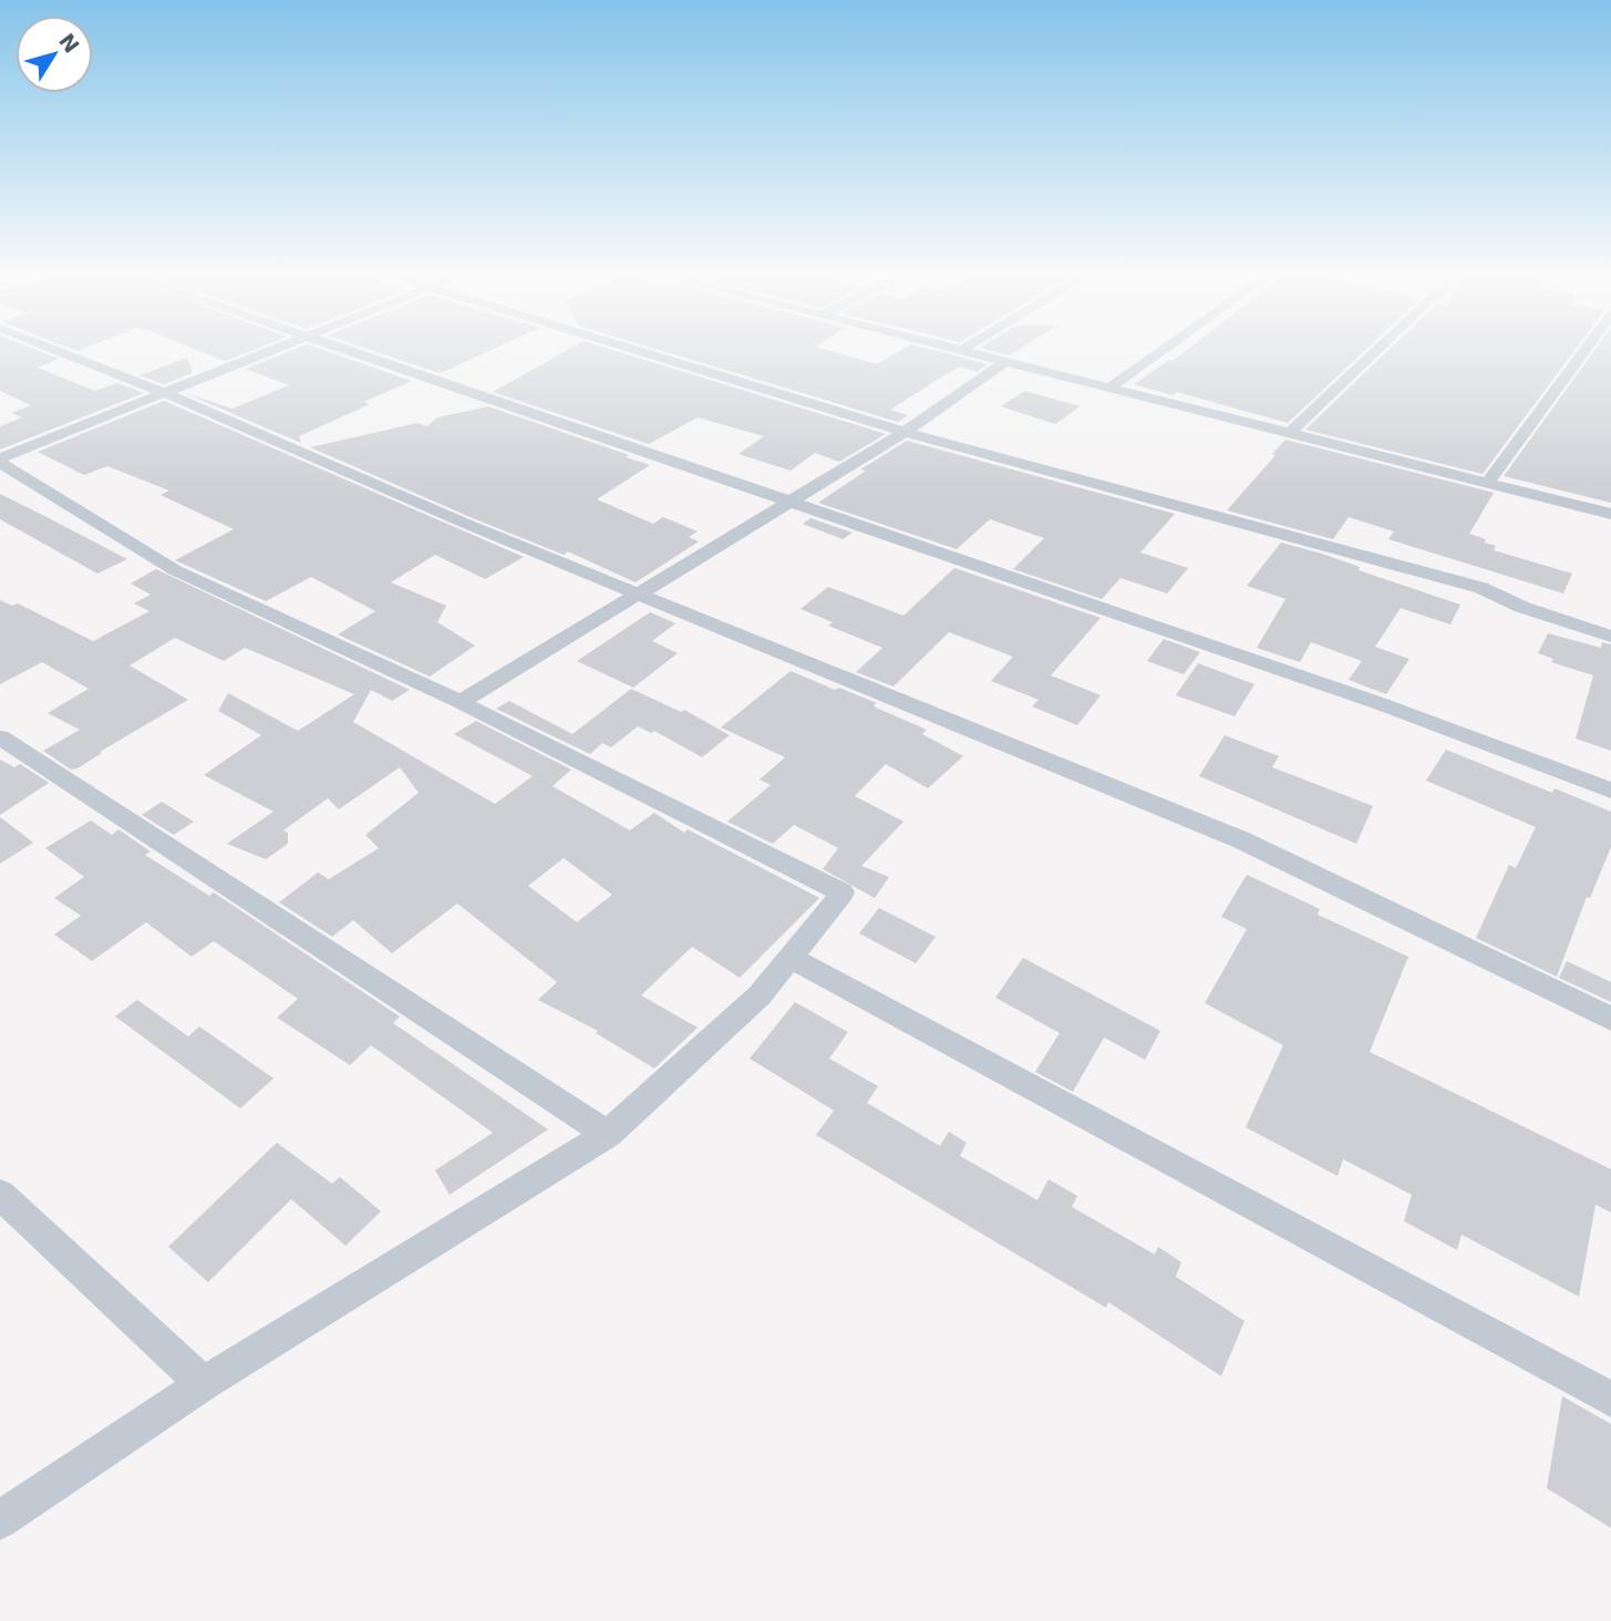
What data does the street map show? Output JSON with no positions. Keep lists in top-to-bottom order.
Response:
{
  "north": "top right"
}
